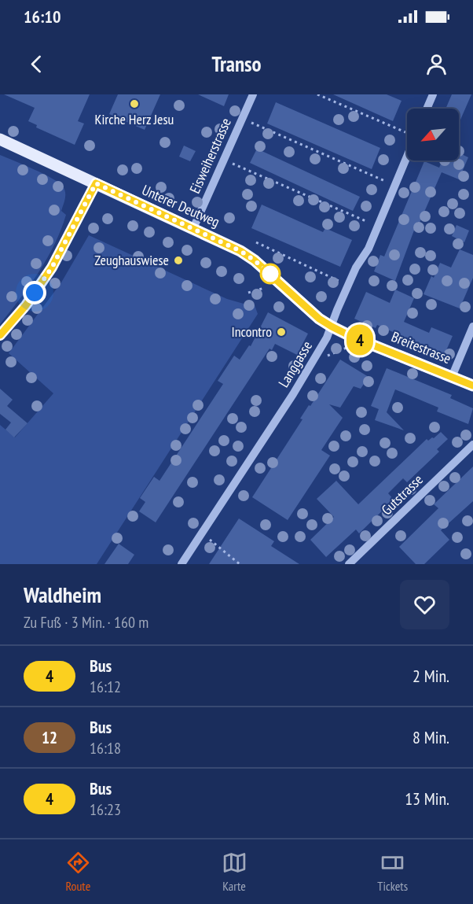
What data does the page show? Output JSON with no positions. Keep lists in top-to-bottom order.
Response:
{
  "streets": {
    "main road": ["Unterer Deutweg", "Breitestrasse"],
    "street": ["Eisweiherstrasse", "Langgasse", "Gutstrasse"]
  },
  "crossings": [
    ["Eisweiherstrasse", "Unterer Deutweg"],
    ["Unterer Deutweg", "Breitestrasse"],
    ["Unterer Deutweg", "Langgasse"],
    ["Breitestrasse", "Langgasse"]
  ],
  "places": ["Kirche Herz Jesu", "Zeughauswiese", "Incontro"],
  "lines": ["bus line 4"],
  "north": "bottom left",
  "page": {
    "status": "16:10",
    "header": "Transo",
    "on_map": "4",
    "heading": ["Waldheim", "Zu Fuß · 3 Min. · 160 m"],
    "list": [
      {
        "mark": "4",
        "name": "Bus",
        "note": "16:12",
        "value": "2 Min."
      },
      {
        "mark": "12",
        "name": "Bus",
        "note": "16:18",
        "value": "8 Min."
      },
      {
        "mark": "4",
        "name": "Bus",
        "note": "16:23",
        "value": "13 Min."
      }
    ],
    "tabs": ["Route", "Karte", "Tickets"]
  }
}
